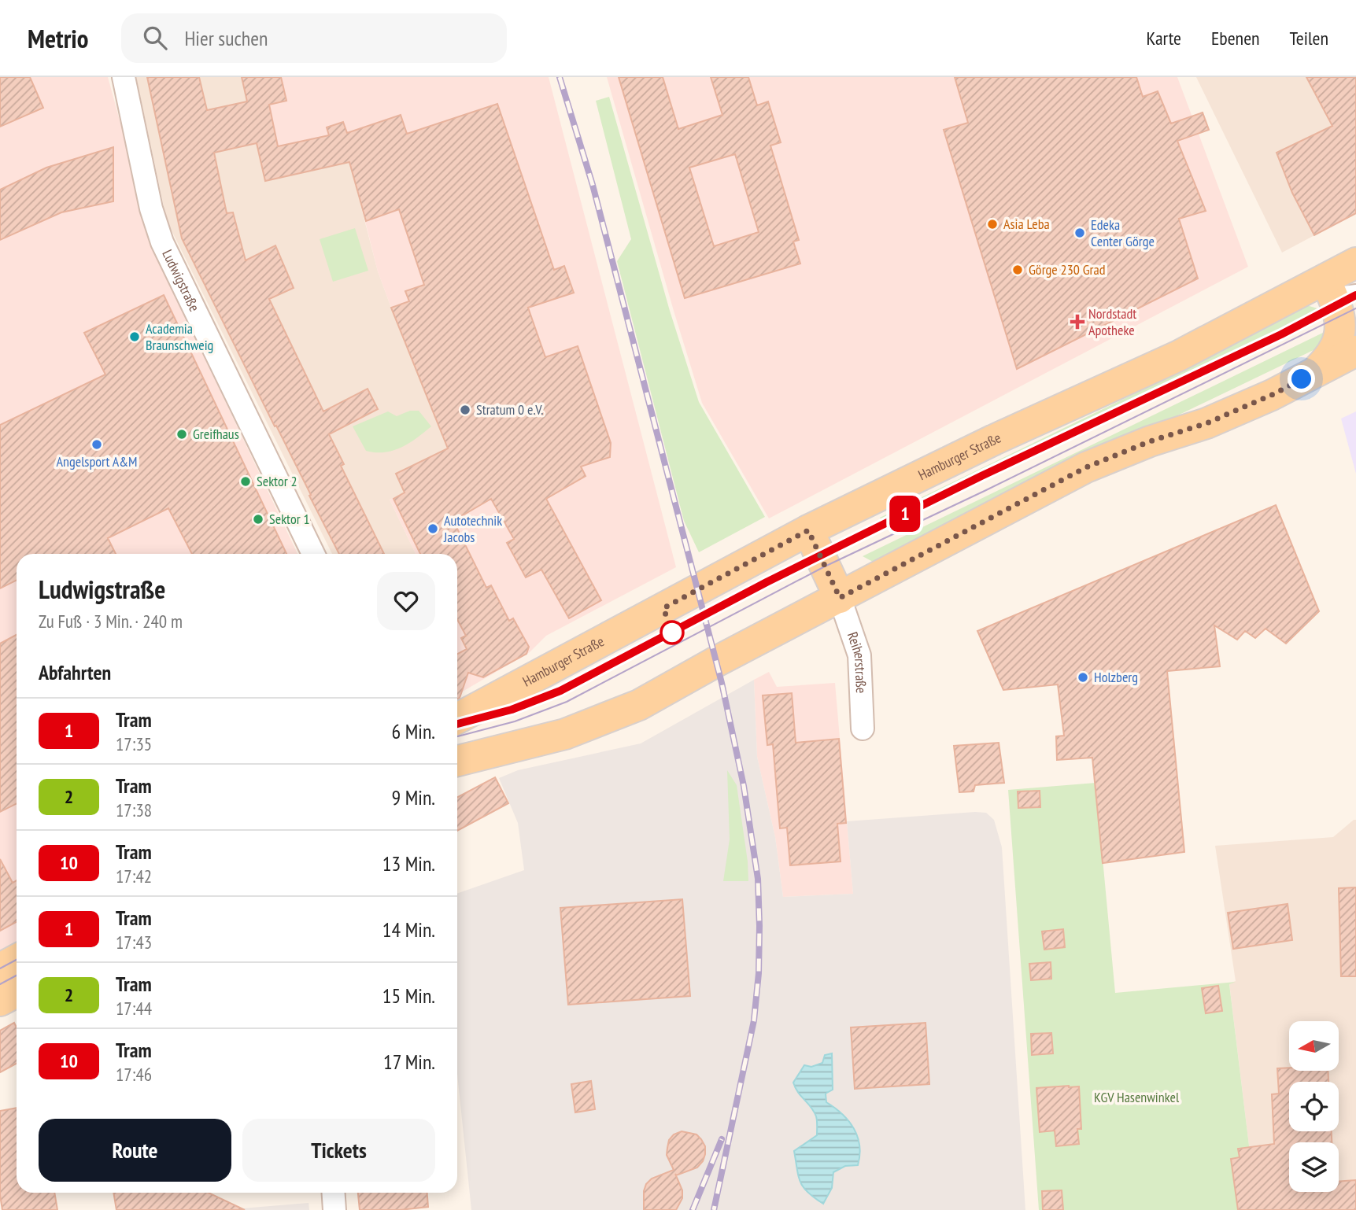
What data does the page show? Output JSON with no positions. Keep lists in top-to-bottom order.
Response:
{
  "streets": {
    "main road": ["Hamburger Straße"],
    "street": ["Ludwigstraße", "Reiherstraße"]
  },
  "parks": ["KGV Hasenwinkel"],
  "places": {
    "other": [
      "Asia Leba",
      "Edeka Center Görge",
      "Görge 230 Grad",
      "Academia Braunschweig",
      "Stratum 0 e.V.",
      "Greifhaus",
      "Angelsport A&M",
      "Sektor 2",
      "Sektor 1",
      "Autotechnik Jacobs",
      "Holzberg"
    ],
    "health": ["Nordstadt Apotheke"]
  },
  "lines": ["tram line 1"],
  "north": "left",
  "page": {
    "header": "Metrio",
    "search": "Hier suchen",
    "nav": ["Karte", "Ebenen", "Teilen"],
    "on_map": "1",
    "heading": [
      ["Ludwigstraße", "Zu Fuß · 3 Min. · 240 m"],
      "Abfahrten"
    ],
    "list": [
      {
        "mark": "1",
        "name": "Tram",
        "note": "17:35",
        "value": "6 Min."
      },
      {
        "mark": "2",
        "name": "Tram",
        "note": "17:38",
        "value": "9 Min."
      },
      {
        "mark": "10",
        "name": "Tram",
        "note": "17:42",
        "value": "13 Min."
      },
      {
        "mark": "1",
        "name": "Tram",
        "note": "17:43",
        "value": "14 Min."
      },
      {
        "mark": "2",
        "name": "Tram",
        "note": "17:44",
        "value": "15 Min."
      },
      {
        "mark": "10",
        "name": "Tram",
        "note": "17:46",
        "value": "17 Min."
      }
    ],
    "buttons": ["Route", "Tickets"]
  }
}
